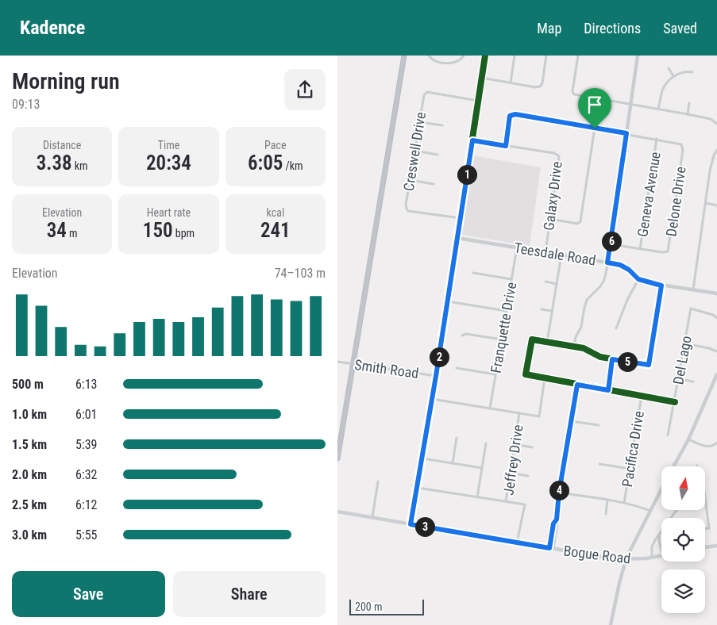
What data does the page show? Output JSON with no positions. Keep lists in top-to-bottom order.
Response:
{
  "streets": {
    "main road": ["Bogue Road"],
    "street": [
      "Creswell Drive",
      "Geneva Avenue",
      "Galaxy Drive",
      "Delone Drive",
      "Teesdale Road",
      "Franquette Drive",
      "Del Lago",
      "Smith Road",
      "Pacifica Drive",
      "Jeffrey Drive"
    ]
  },
  "crossings": [
    ["Geneva Avenue", "Delone Drive"],
    ["Galaxy Drive", "Teesdale Road"],
    ["Teesdale Road", "Franquette Drive"],
    ["Jeffrey Drive", "Bogue Road"]
  ],
  "scale_bar": "200 m",
  "north": "top",
  "page": {
    "header": "Kadence",
    "nav": ["Map", "Directions", "Saved"],
    "heading": ["Morning run", "09:13"],
    "stats": [
      ["Distance", "3.38 km"],
      ["Time", "20:34"],
      ["Pace", "6:05 /km"],
      ["Elevation", "34 m"],
      ["Heart rate", "150 bpm"],
      ["kcal", "241"]
    ],
    "pins": [
      "1",
      "6",
      "2",
      "5",
      "4",
      "3"
    ],
    "chart": ["Elevation", "74–103 m"],
    "list": [
      {
        "name": "500 m",
        "note": "6:13"
      },
      {
        "name": "1.0 km",
        "note": "6:01"
      },
      {
        "name": "1.5 km",
        "note": "5:39"
      },
      {
        "name": "2.0 km",
        "note": "6:32"
      },
      {
        "name": "2.5 km",
        "note": "6:12"
      },
      {
        "name": "3.0 km",
        "note": "5:55"
      }
    ],
    "buttons": ["Save", "Share"],
    "scale": "200 m"
  }
}
